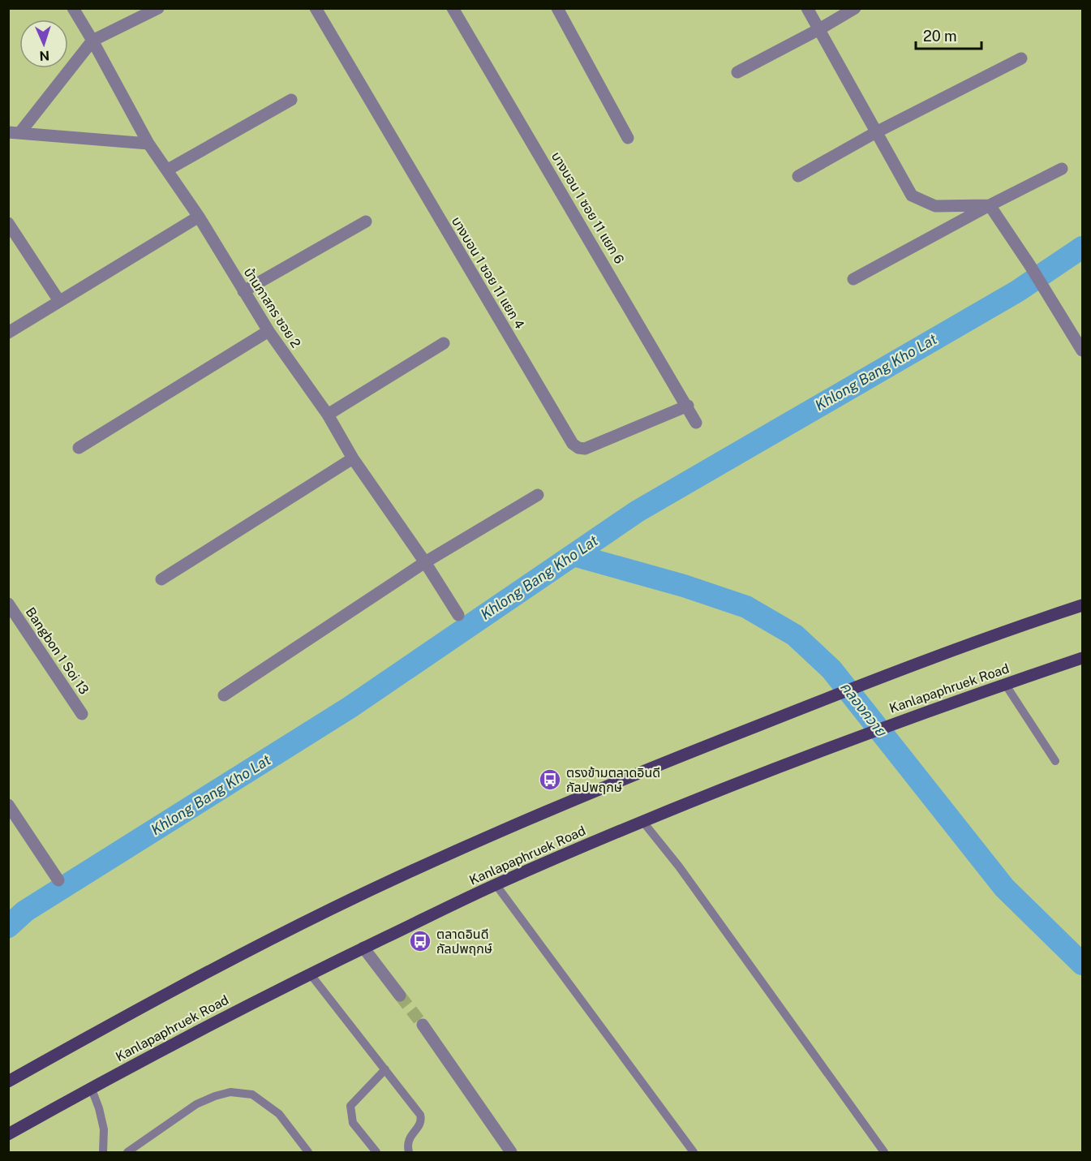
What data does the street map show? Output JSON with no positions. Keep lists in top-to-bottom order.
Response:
{
  "streets": {
    "main road": ["Kanlapaphruek Road"],
    "street": [
      "บางบอน 1 ซอย 11 แยก 6",
      "บางบอน 1 ซอย 11 แยก 4",
      "บ้านภาสกร ซอย 2",
      "Bangbon 1 Soi 13"
    ]
  },
  "crossings": [
    ["บางบอน 1 ซอย 11 แยก 6", "บางบอน 1 ซอย 11 แยก 4"]
  ],
  "water": ["Khlong Bang Kho Lat", "คลองควาย"],
  "places": {
    "bus stop": ["ตรงข้ามตลาดอินดี กัลปพฤกษ์", "ตลาดอินดี กัลปพฤกษ์"]
  },
  "scale_bar": "20 m",
  "north": "bottom"
}
